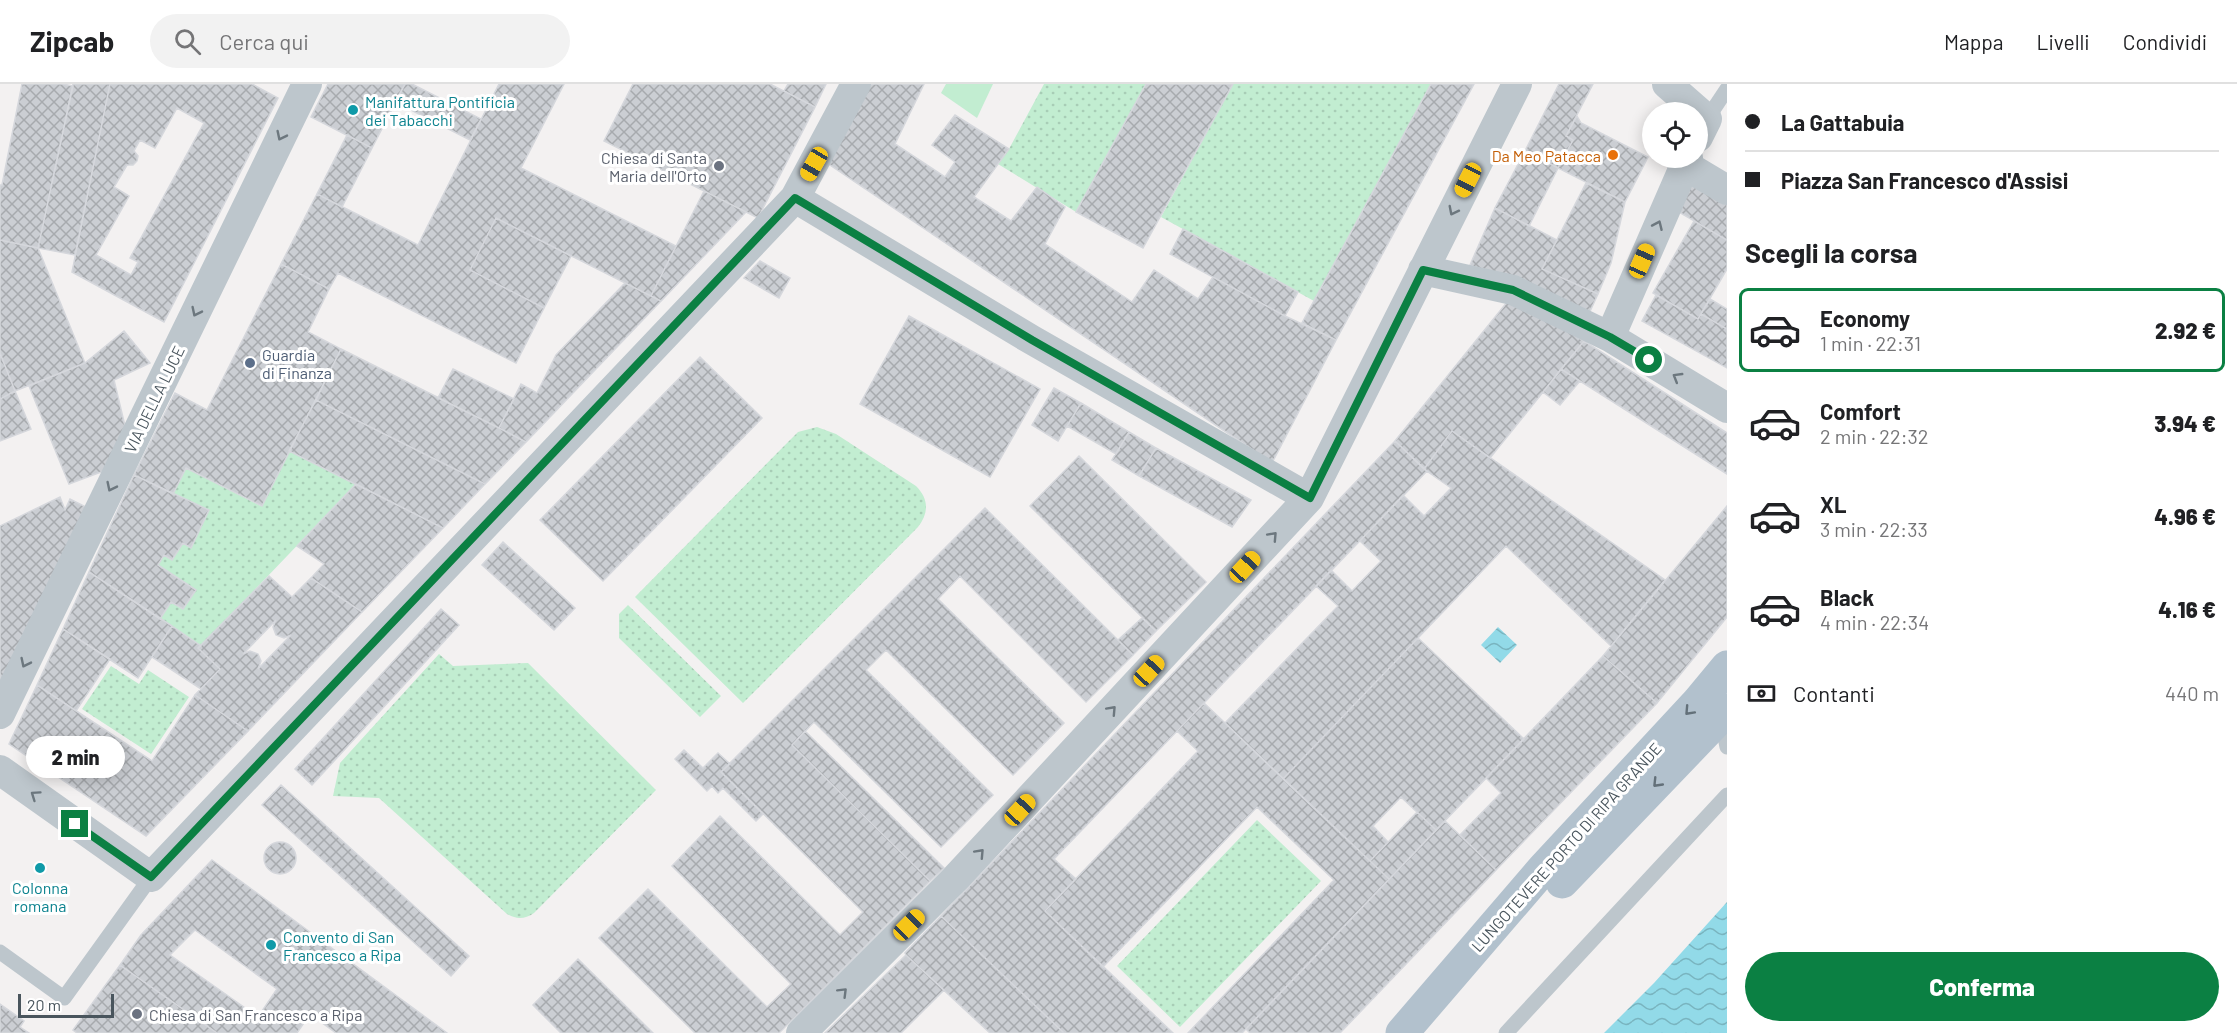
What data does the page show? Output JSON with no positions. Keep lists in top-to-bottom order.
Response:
{
  "streets": {
    "main road": ["LUNGOTEVERE PORTO DI RIPA GRANDE"],
    "street": ["VIA DELLA LUCE"]
  },
  "one_way": ["VIA DELLA LUCE", "LUNGOTEVERE PORTO DI RIPA GRANDE"],
  "places": [
    "Manifattura Pontificia dei Tabacchi",
    "Da Meo Patacca",
    "Chiesa di Santa Maria dell'Orto",
    "Guardia di Finanza",
    "Colonna romana",
    "Convento di San Francesco a Ripa",
    "Chiesa di San Francesco a Ripa"
  ],
  "scale_bar": "20 m",
  "page": {
    "header": "Zipcab",
    "search": "Cerca qui",
    "nav": ["Mappa", "Livelli", "Condividi"],
    "banner": ["La Gattabuia", "Piazza San Francesco d'Assisi"],
    "heading": "Scegli la corsa",
    "list": [
      {
        "name": "Economy",
        "note": "1 min · 22:31",
        "value": "2.92 €"
      },
      {
        "name": "Comfort",
        "note": "2 min · 22:32",
        "value": "3.94 €"
      },
      {
        "name": "XL",
        "note": "3 min · 22:33",
        "value": "4.96 €"
      },
      {
        "name": "Black",
        "note": "4 min · 22:34",
        "value": "4.16 €"
      }
    ],
    "pay": ["Contanti", "440 m"],
    "bubble": "2 min",
    "buttons": "Conferma",
    "scale": "20 m"
  }
}
